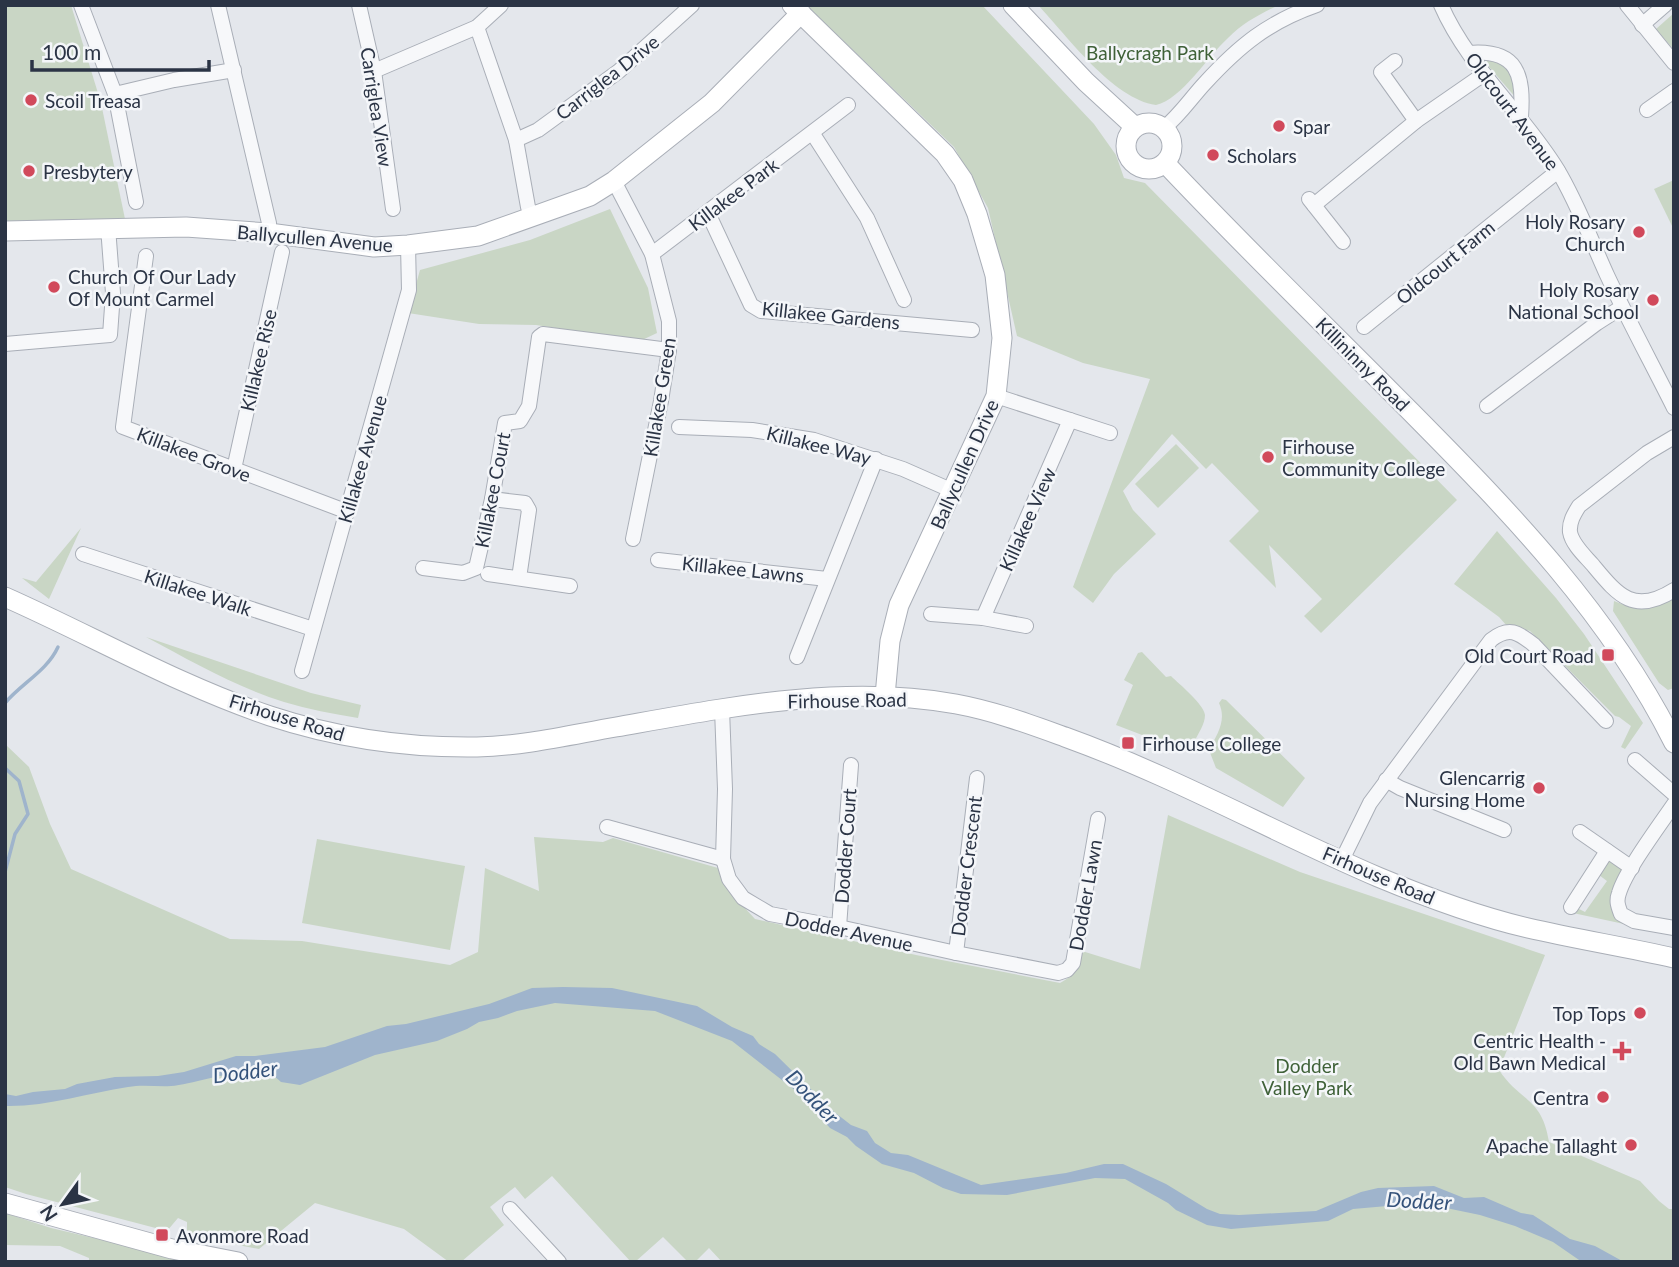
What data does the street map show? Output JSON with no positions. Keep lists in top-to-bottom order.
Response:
{
  "streets": {
    "main road": [
      "Ballycullen Avenue",
      "Killininny Road",
      "Ballycullen Drive",
      "Firhouse Road"
    ],
    "street": [
      "Carriglea Drive",
      "Carriglea View",
      "Oldcourt Avenue",
      "Killakee Park",
      "Oldcourt Farm",
      "Killakee Gardens",
      "Killakee Rise",
      "Killakee Green",
      "Killakee Way",
      "Killakee Grove",
      "Killakee Avenue",
      "Killakee Court",
      "Killakee View",
      "Killakee Lawns",
      "Killakee Walk",
      "Dodder Court",
      "Dodder Crescent",
      "Dodder Lawn",
      "Dodder Avenue"
    ]
  },
  "crossings": [
    ["Oldcourt Avenue", "Oldcourt Farm"],
    ["Killakee Park", "Killakee Gardens"],
    ["Killakee Park", "Killakee Green"],
    ["Ballycullen Avenue", "Killakee Green"],
    ["Ballycullen Avenue", "Killakee Avenue"],
    ["Ballycullen Avenue", "Ballycullen Drive"],
    ["Killakee Rise", "Killakee Grove"],
    ["Killakee Green", "Killakee Court"],
    ["Killakee Way", "Ballycullen Drive"],
    ["Killakee Way", "Killakee Lawns"],
    ["Killakee Grove", "Killakee Avenue"],
    ["Killakee Avenue", "Killakee Walk"],
    ["Ballycullen Drive", "Firhouse Road"],
    ["Firhouse Road", "Dodder Avenue"],
    ["Dodder Court", "Dodder Avenue"],
    ["Dodder Crescent", "Dodder Avenue"],
    ["Dodder Lawn", "Dodder Avenue"]
  ],
  "water": ["Dodder"],
  "parks": ["Ballycragh Park", "Dodder Valley Park"],
  "places": {
    "other": [
      "Scoil Treasa",
      "Spar",
      "Scholars",
      "Presbytery",
      "Holy Rosary Church",
      "Church Of Our Lady Of Mount Carmel",
      "Holy Rosary National School",
      "Firhouse Community College",
      "Glencarrig Nursing Home",
      "Top Tops",
      "Centra",
      "Apache Tallaght"
    ],
    "transit": ["Old Court Road", "Firhouse College", "Avonmore Road"],
    "health": ["Centric Health - Old Bawn Medical"]
  },
  "scale_bar": "100 m",
  "north": "bottom left"
}
